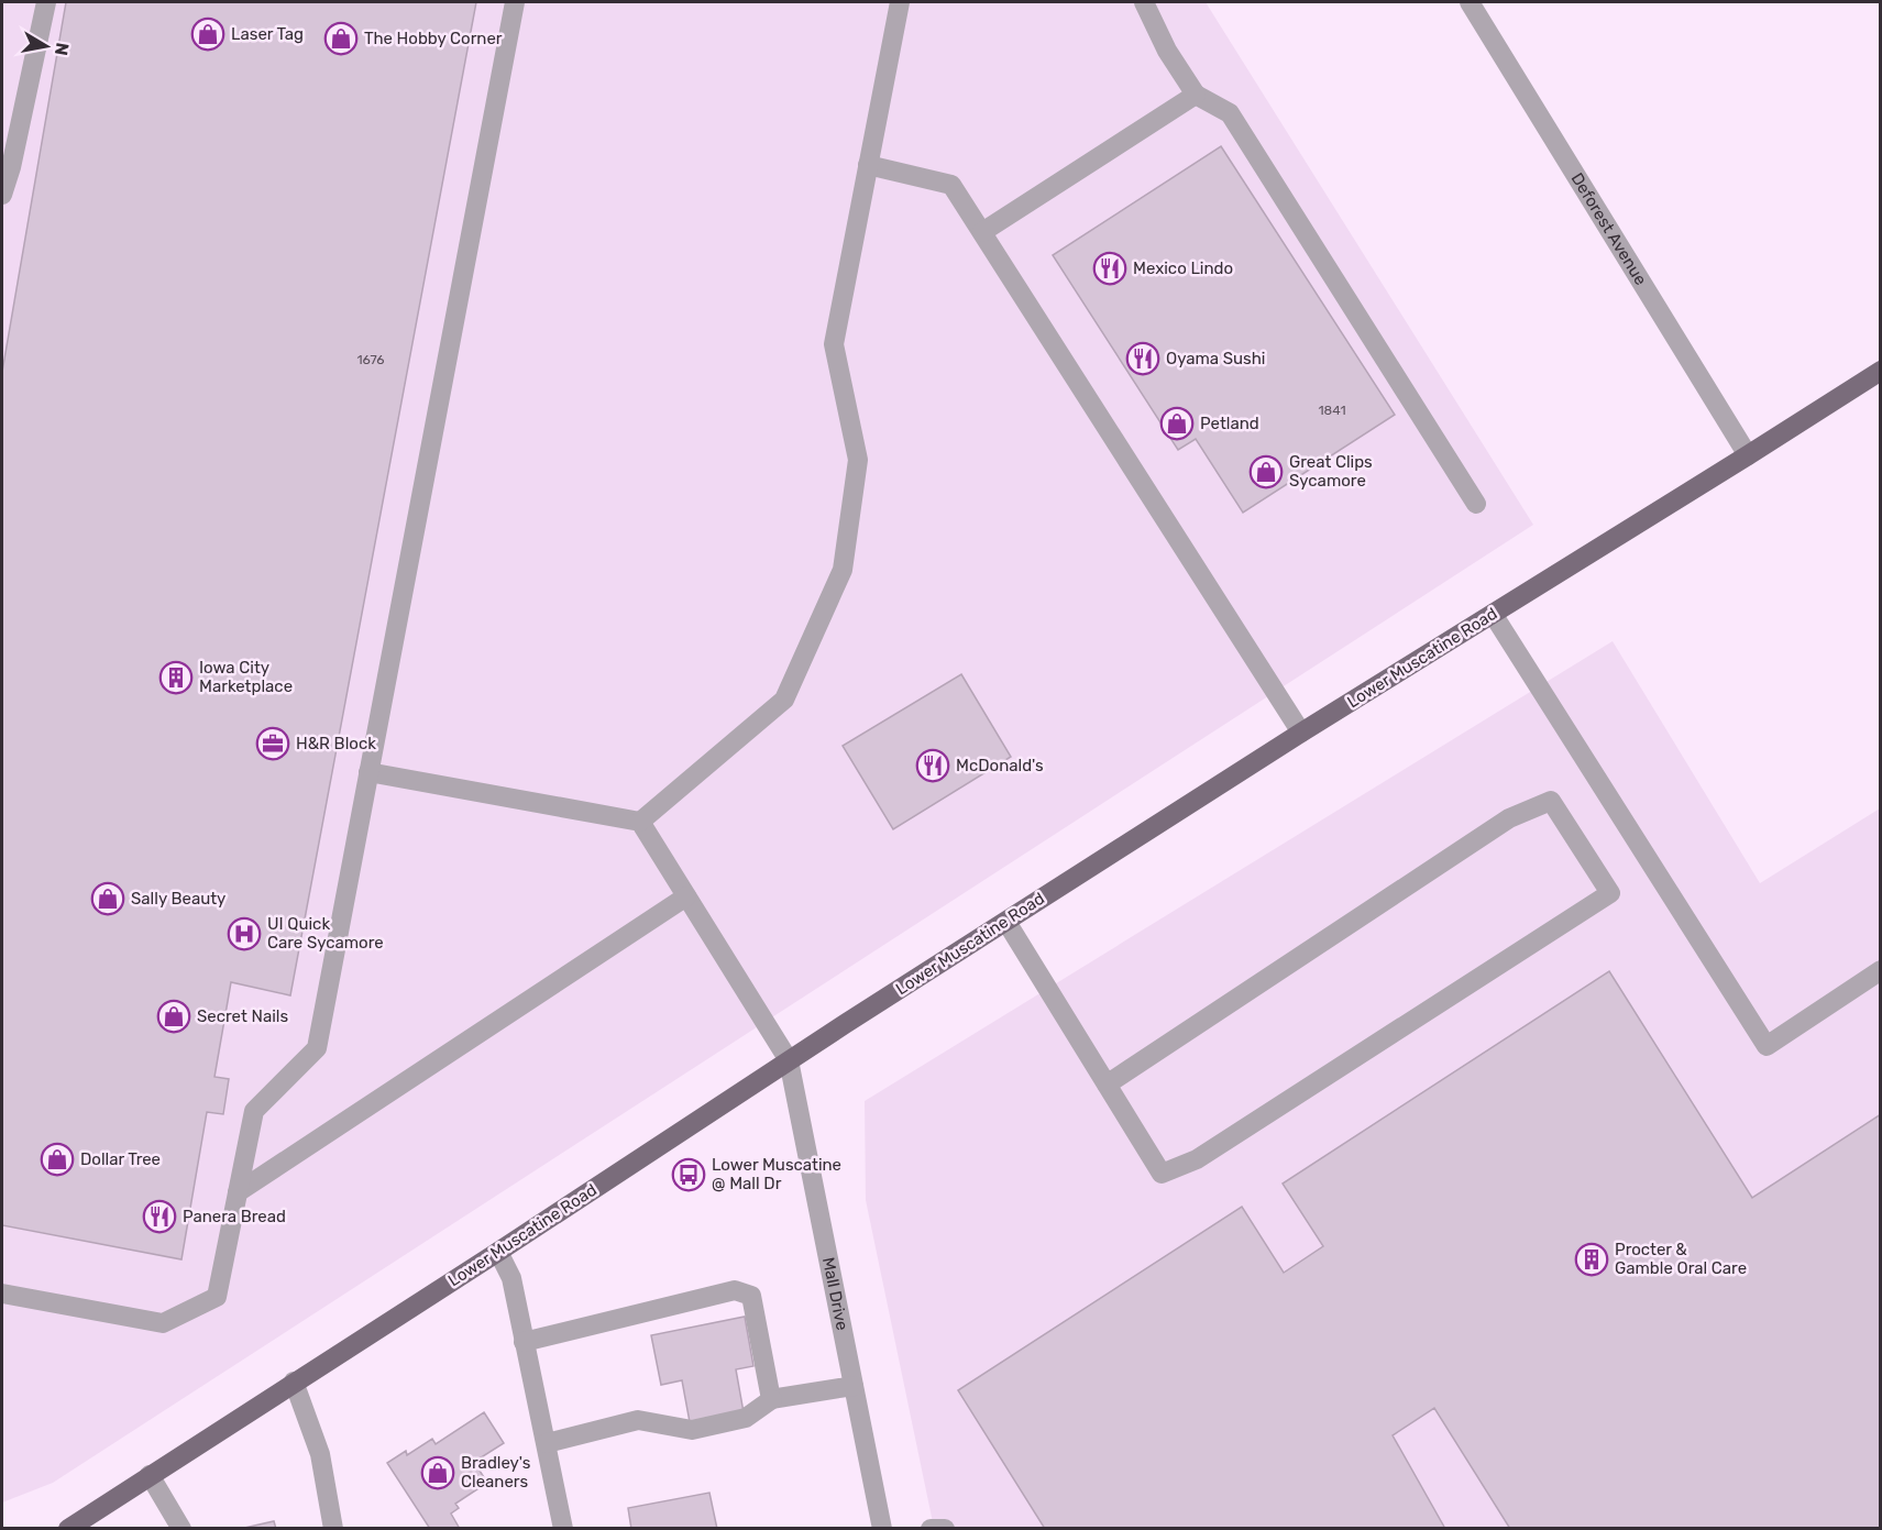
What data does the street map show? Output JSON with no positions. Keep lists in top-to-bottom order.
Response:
{
  "streets": {
    "main road": ["Lower Muscatine Road"],
    "street": ["Deforest Avenue", "Mall Drive"]
  },
  "crossings": [
    ["Deforest Avenue", "Lower Muscatine Road"],
    ["Lower Muscatine Road", "Mall Drive"]
  ],
  "places": {
    "shop": [
      "Laser Tag",
      "The Hobby Corner",
      "Petland",
      "Great Clips Sycamore",
      "Sally Beauty",
      "Secret Nails",
      "Dollar Tree",
      "Bradley's Cleaners"
    ],
    "restaurant": [
      "Mexico Lindo",
      "Oyama Sushi",
      "McDonald's",
      "Panera Bread"
    ],
    "building": ["Iowa City Marketplace", "Procter & Gamble Oral Care"],
    "office": ["H&R Block"],
    "hospital": ["UI Quick Care Sycamore"],
    "bus stop": ["Lower Muscatine @ Mall Dr"]
  },
  "house_numbers": ["1676", "1841"],
  "north": "right"
}
